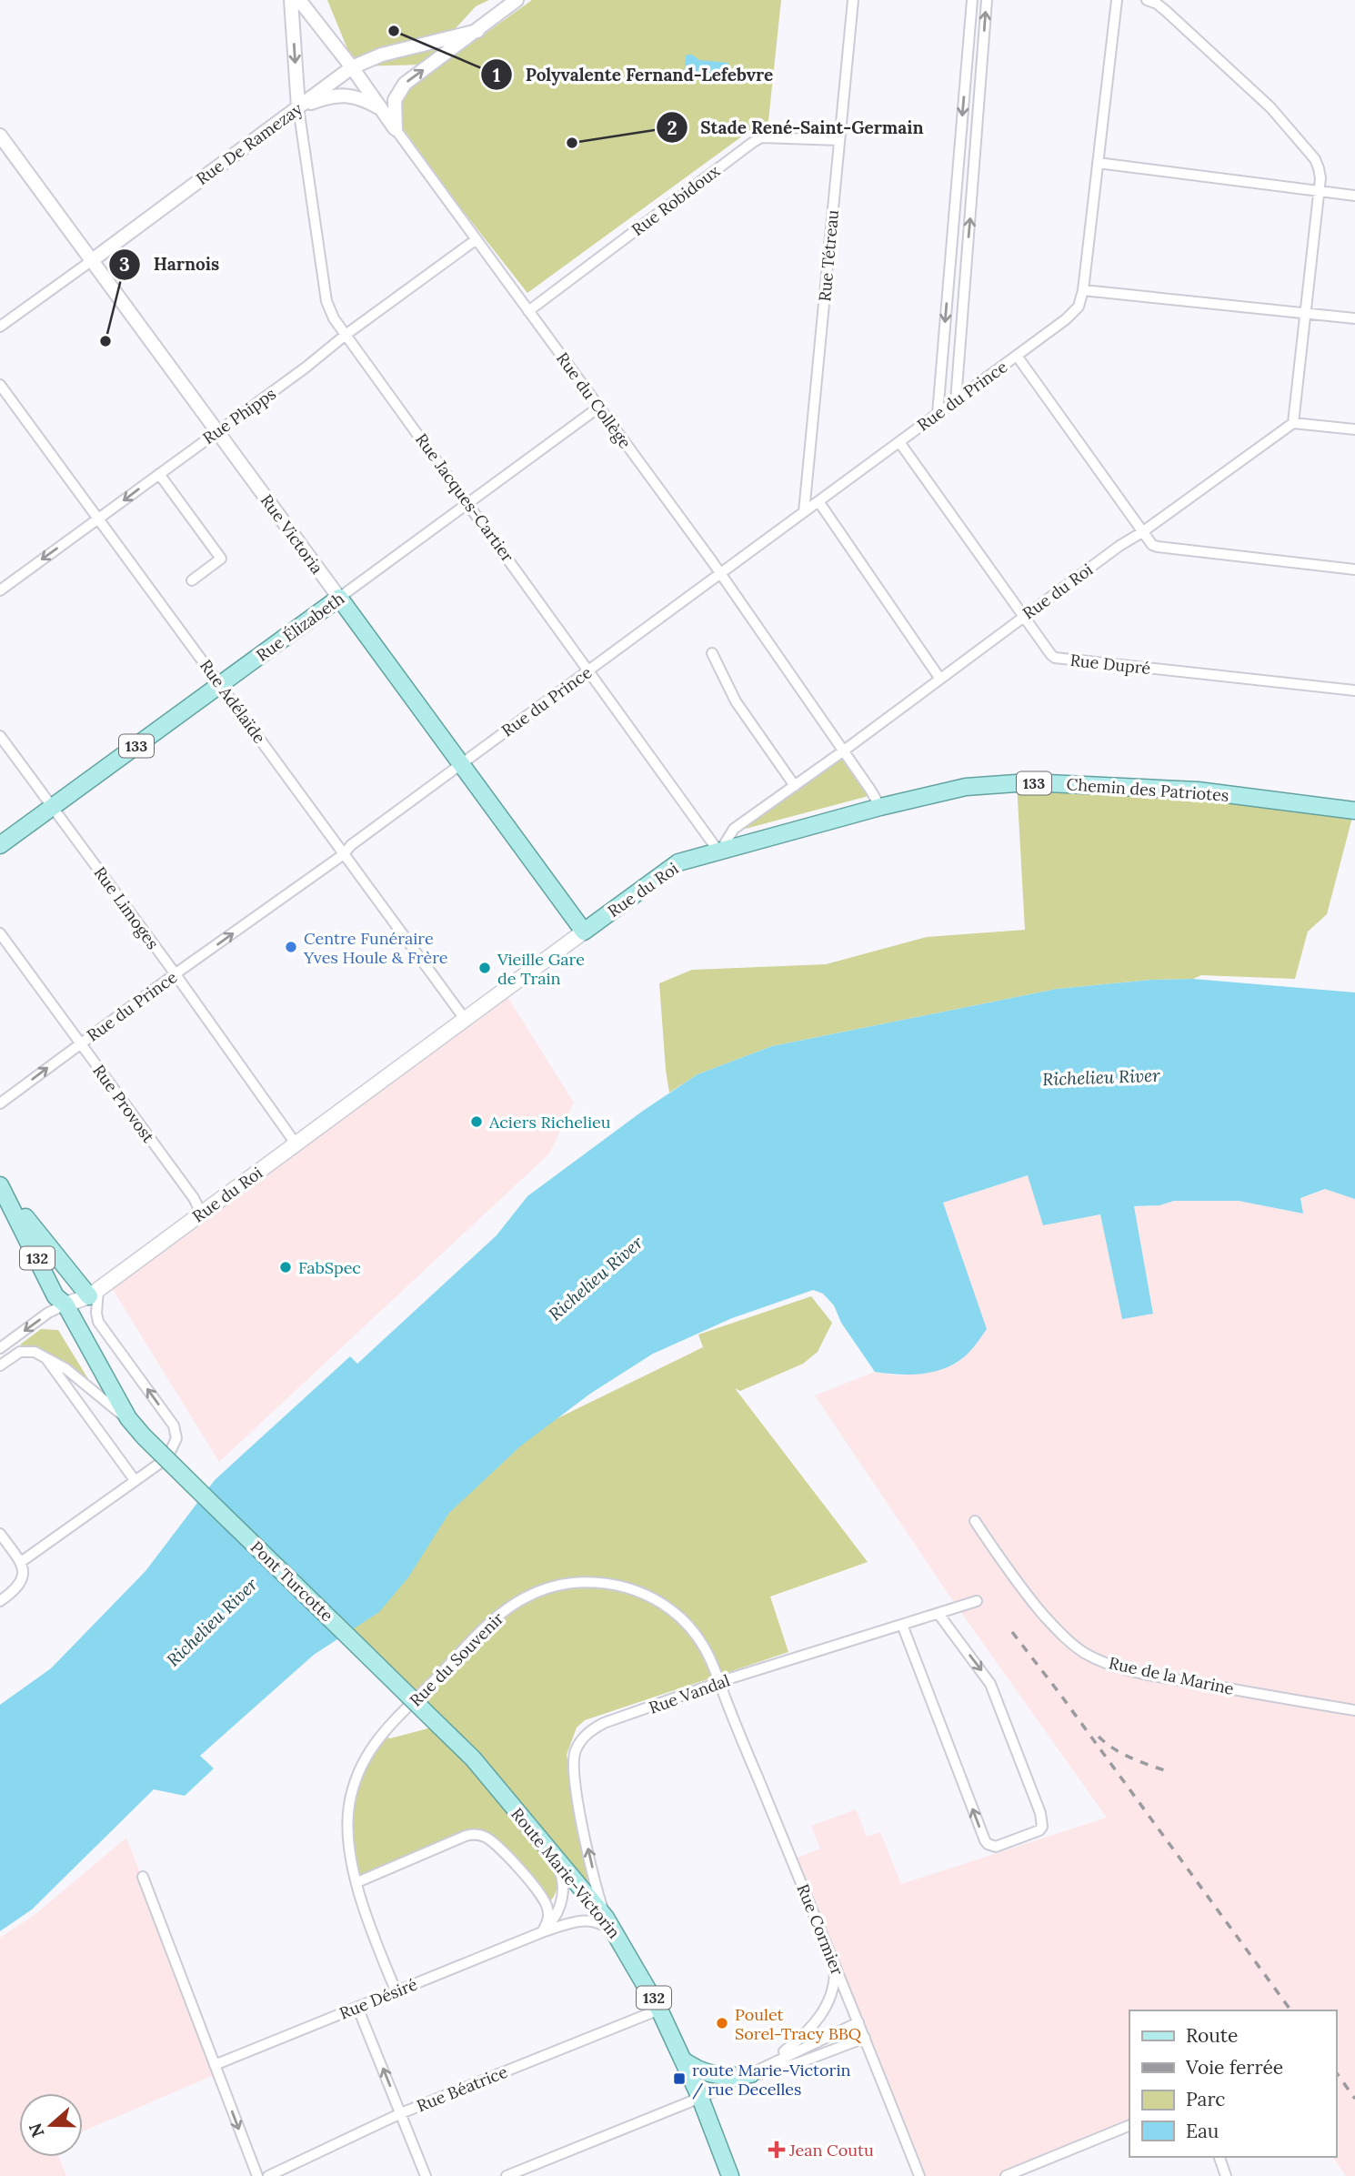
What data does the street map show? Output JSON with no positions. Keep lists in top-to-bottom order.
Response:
{
  "streets": {
    "main road": [
      "Rue Victoria",
      "Rue du Roi",
      "Rue Élizabeth",
      "133",
      "Chemin des Patriotes",
      "132",
      "Pont Turcotte",
      "Route Marie-Victorin"
    ],
    "street": [
      "Rue De Ramezay",
      "Rue Robidoux",
      "Rue Tétreau",
      "Rue du Prince",
      "Rue du Collège",
      "Rue Phipps",
      "Rue Jacques-Cartier",
      "Rue Dupré",
      "Rue Adélaïde",
      "Rue Limoges",
      "Rue Provost",
      "Rue du Souvenir",
      "Rue de la Marine",
      "Rue Vandal",
      "Rue Cormier",
      "Rue Désiré",
      "Rue Béatrice"
    ]
  },
  "crossings": [
    ["Rue De Ramezay", "Rue du Collège"],
    ["Rue De Ramezay", "Rue Jacques-Cartier"],
    ["Rue De Ramezay", "Rue Victoria"],
    ["Rue Robidoux", "Rue Tétreau"],
    ["Rue Robidoux", "Rue du Collège"],
    ["Rue Tétreau", "Rue du Prince"],
    ["Rue du Prince", "Rue du Collège"],
    ["Rue du Prince", "Rue Jacques-Cartier"],
    ["Rue du Prince", "Rue Victoria"],
    ["Rue du Prince", "Rue Dupré"],
    ["Rue du Prince", "Rue Adélaïde"],
    ["Rue du Prince", "Rue Limoges"],
    ["Rue du Prince", "Rue Provost"],
    ["Rue du Collège", "Rue Phipps"],
    ["Rue du Collège", "Rue du Roi"],
    ["Rue du Collège", "Rue Élizabeth"],
    ["Rue du Collège", "Chemin des Patriotes"],
    ["Rue Phipps", "Rue Jacques-Cartier"],
    ["Rue Phipps", "Rue Victoria"],
    ["Rue Phipps", "Rue Adélaïde"],
    ["Rue Jacques-Cartier", "Rue du Roi"],
    ["Rue Jacques-Cartier", "Rue Élizabeth"],
    ["Rue Jacques-Cartier", "Chemin des Patriotes"],
    ["Rue Victoria", "Rue du Roi"],
    ["Rue Victoria", "Rue Élizabeth"],
    ["Rue du Roi", "Rue Dupré"],
    ["Rue du Roi", "Rue Adélaïde"],
    ["Rue du Roi", "Chemin des Patriotes"],
    ["Rue du Roi", "Rue Limoges"],
    ["Rue du Roi", "Rue Provost"],
    ["Rue du Roi", "132"],
    ["Rue Élizabeth", "Rue Adélaïde"],
    ["Rue Élizabeth", "Rue Limoges"],
    ["132", "Pont Turcotte"],
    ["Pont Turcotte", "Route Marie-Victorin"],
    ["Rue du Souvenir", "Rue Vandal"],
    ["Rue du Souvenir", "Rue Cormier"],
    ["Rue du Souvenir", "Rue Désiré"],
    ["Rue Vandal", "Route Marie-Victorin"],
    ["Rue Vandal", "Rue Cormier"],
    ["Route Marie-Victorin", "Rue Désiré"],
    ["Route Marie-Victorin", "Rue Béatrice"]
  ],
  "water": ["Richelieu River"],
  "places": {
    "other": [
      "Polyvalente Fernand-Lefebvre",
      "Stade René-Saint-Germain",
      "Harnois",
      "Centre Funéraire Yves Houle & Frère",
      "Vieille Gare de Train",
      "Aciers Richelieu",
      "FabSpec",
      "Poulet Sorel-Tracy BBQ"
    ],
    "transit": ["route Marie-Victorin / rue Decelles"],
    "health": ["Jean Coutu"]
  },
  "legend": [
    "Route",
    "Voie ferrée",
    "Parc",
    "Eau"
  ],
  "north": "left"
}
